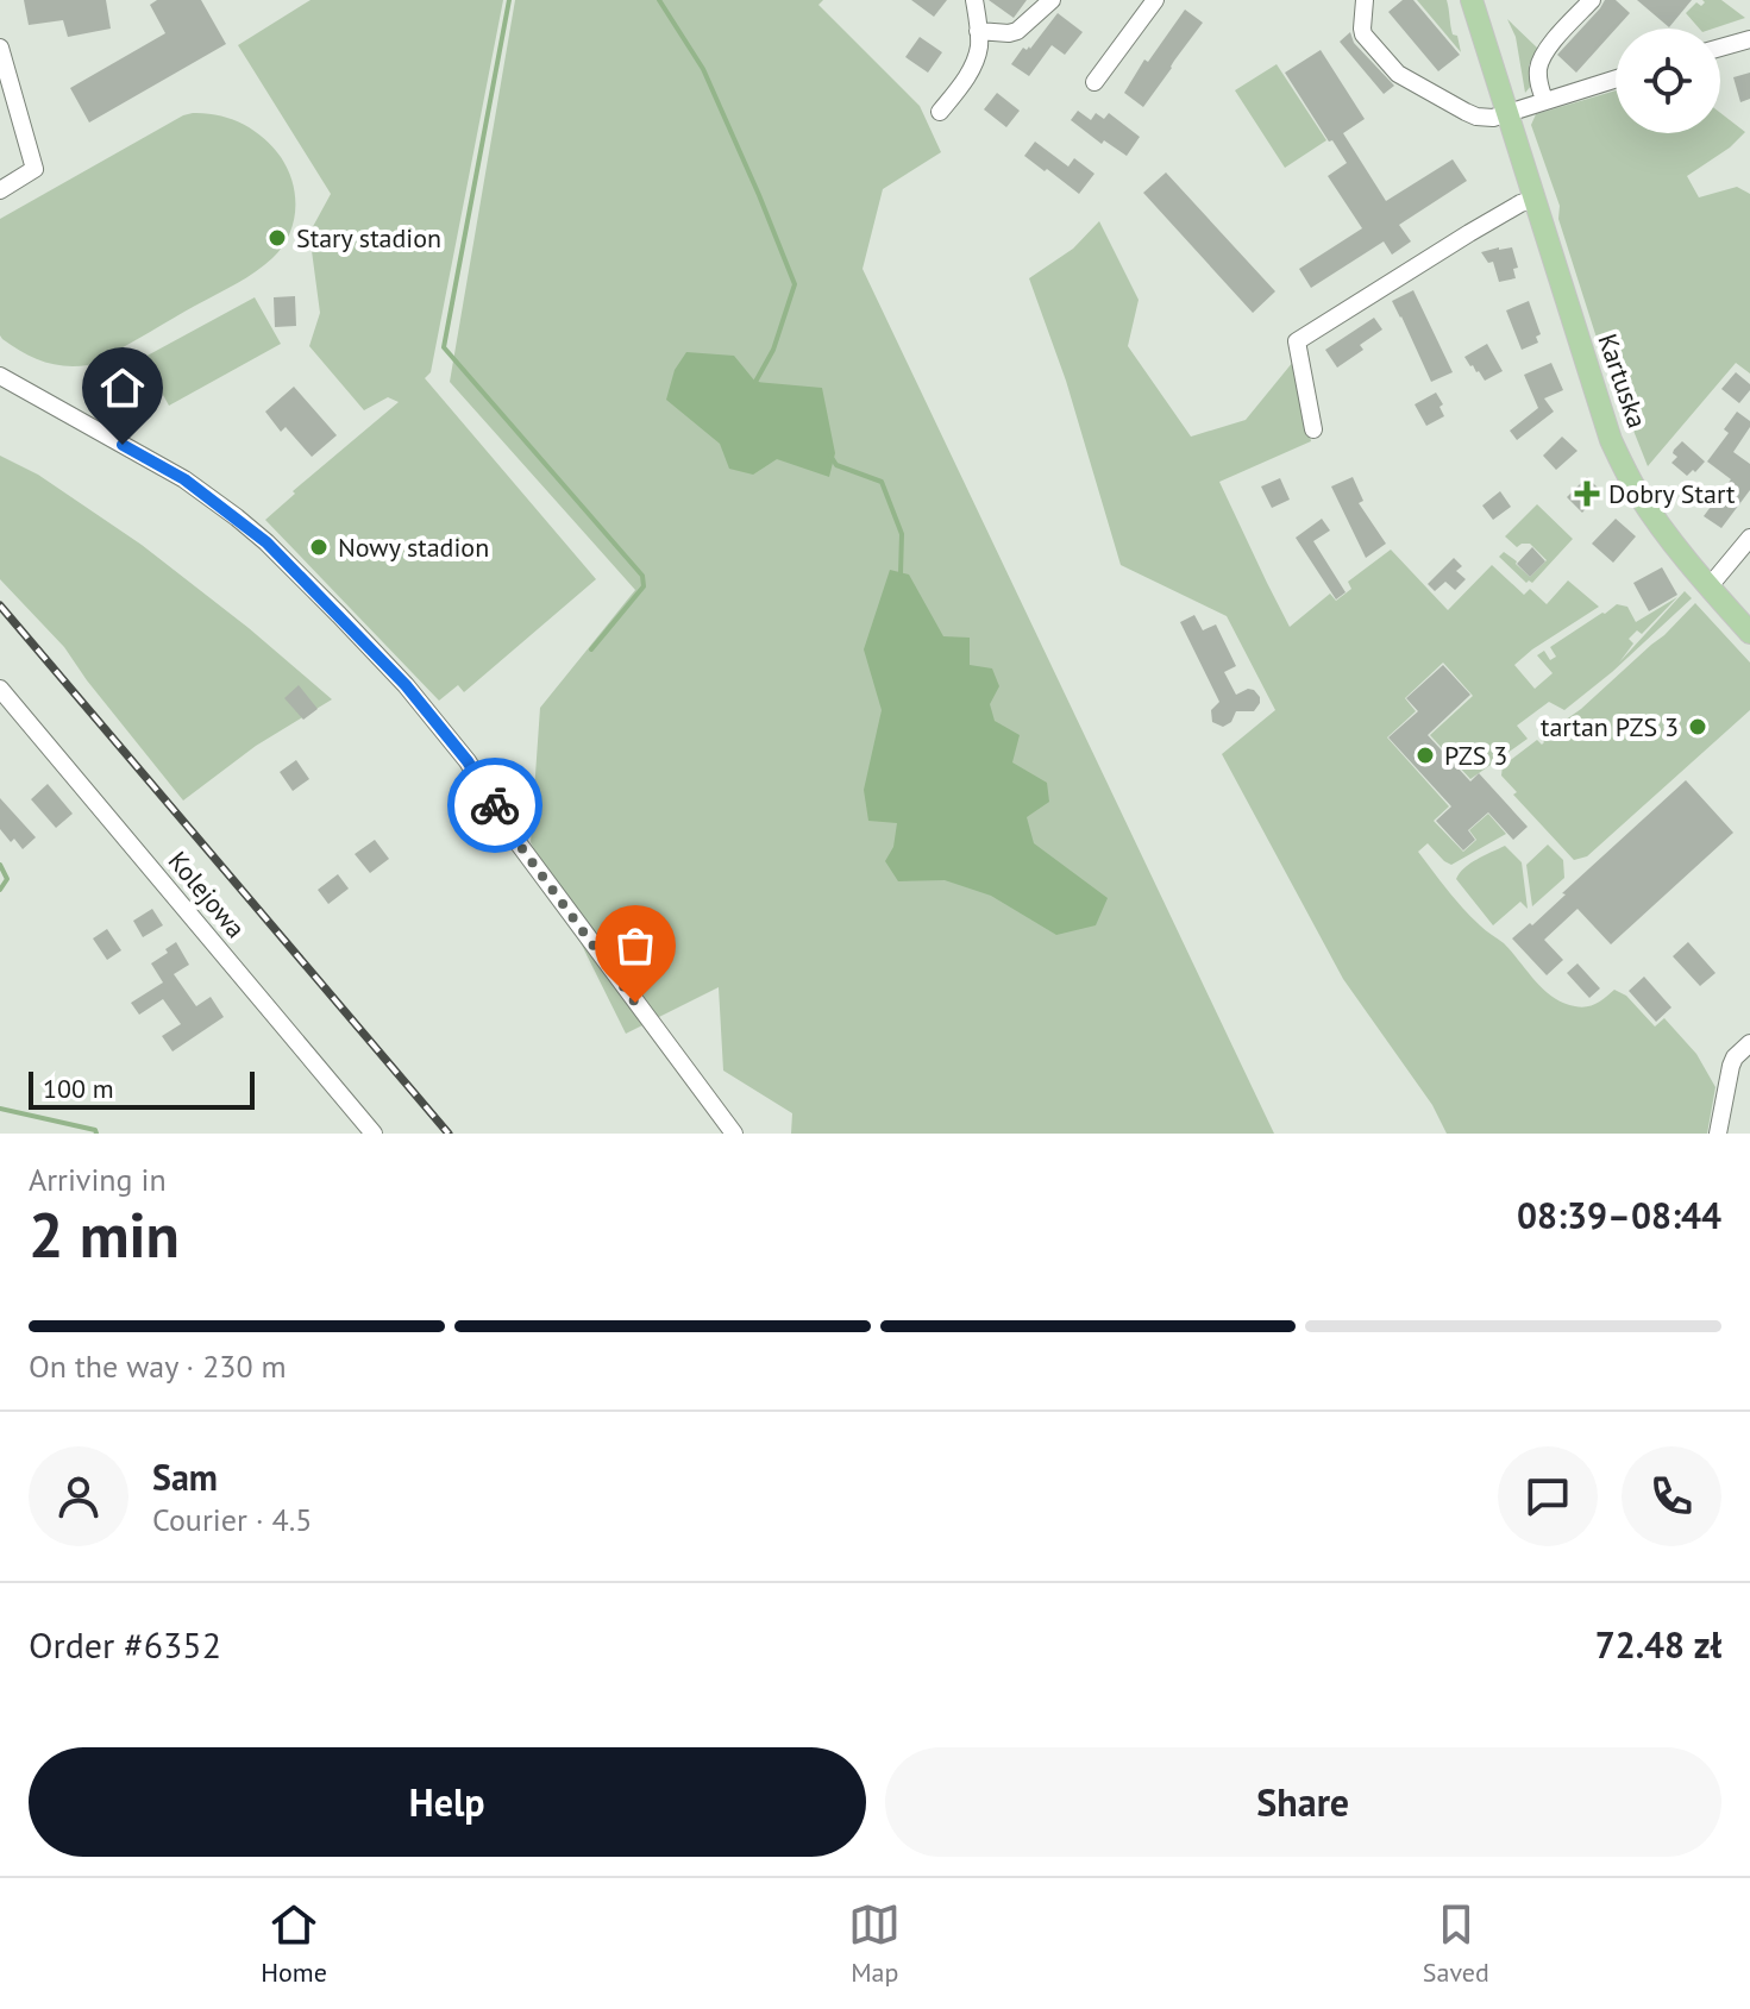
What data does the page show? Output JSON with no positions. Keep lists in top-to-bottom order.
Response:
{
  "streets": {
    "main road": ["Kartuska"],
    "street": ["Kolejowa"]
  },
  "places": {
    "other": [
      "Stary stadion",
      "Nowy stadion",
      "tartan PZS 3",
      "PZS 3"
    ],
    "health": ["Dobry Start"]
  },
  "scale_bar": "100 m",
  "page": {
    "scale": "100 m",
    "heading": ["2 min", "Arriving in", "08:39–08:44"],
    "panel": [
      "Sam",
      "Courier · 4.5",
      "Order #6352",
      "72.48 zł"
    ],
    "bar": "On the way · 230 m",
    "buttons": ["Help", "Share"],
    "tabs": ["Home", "Map", "Saved"]
  }
}
